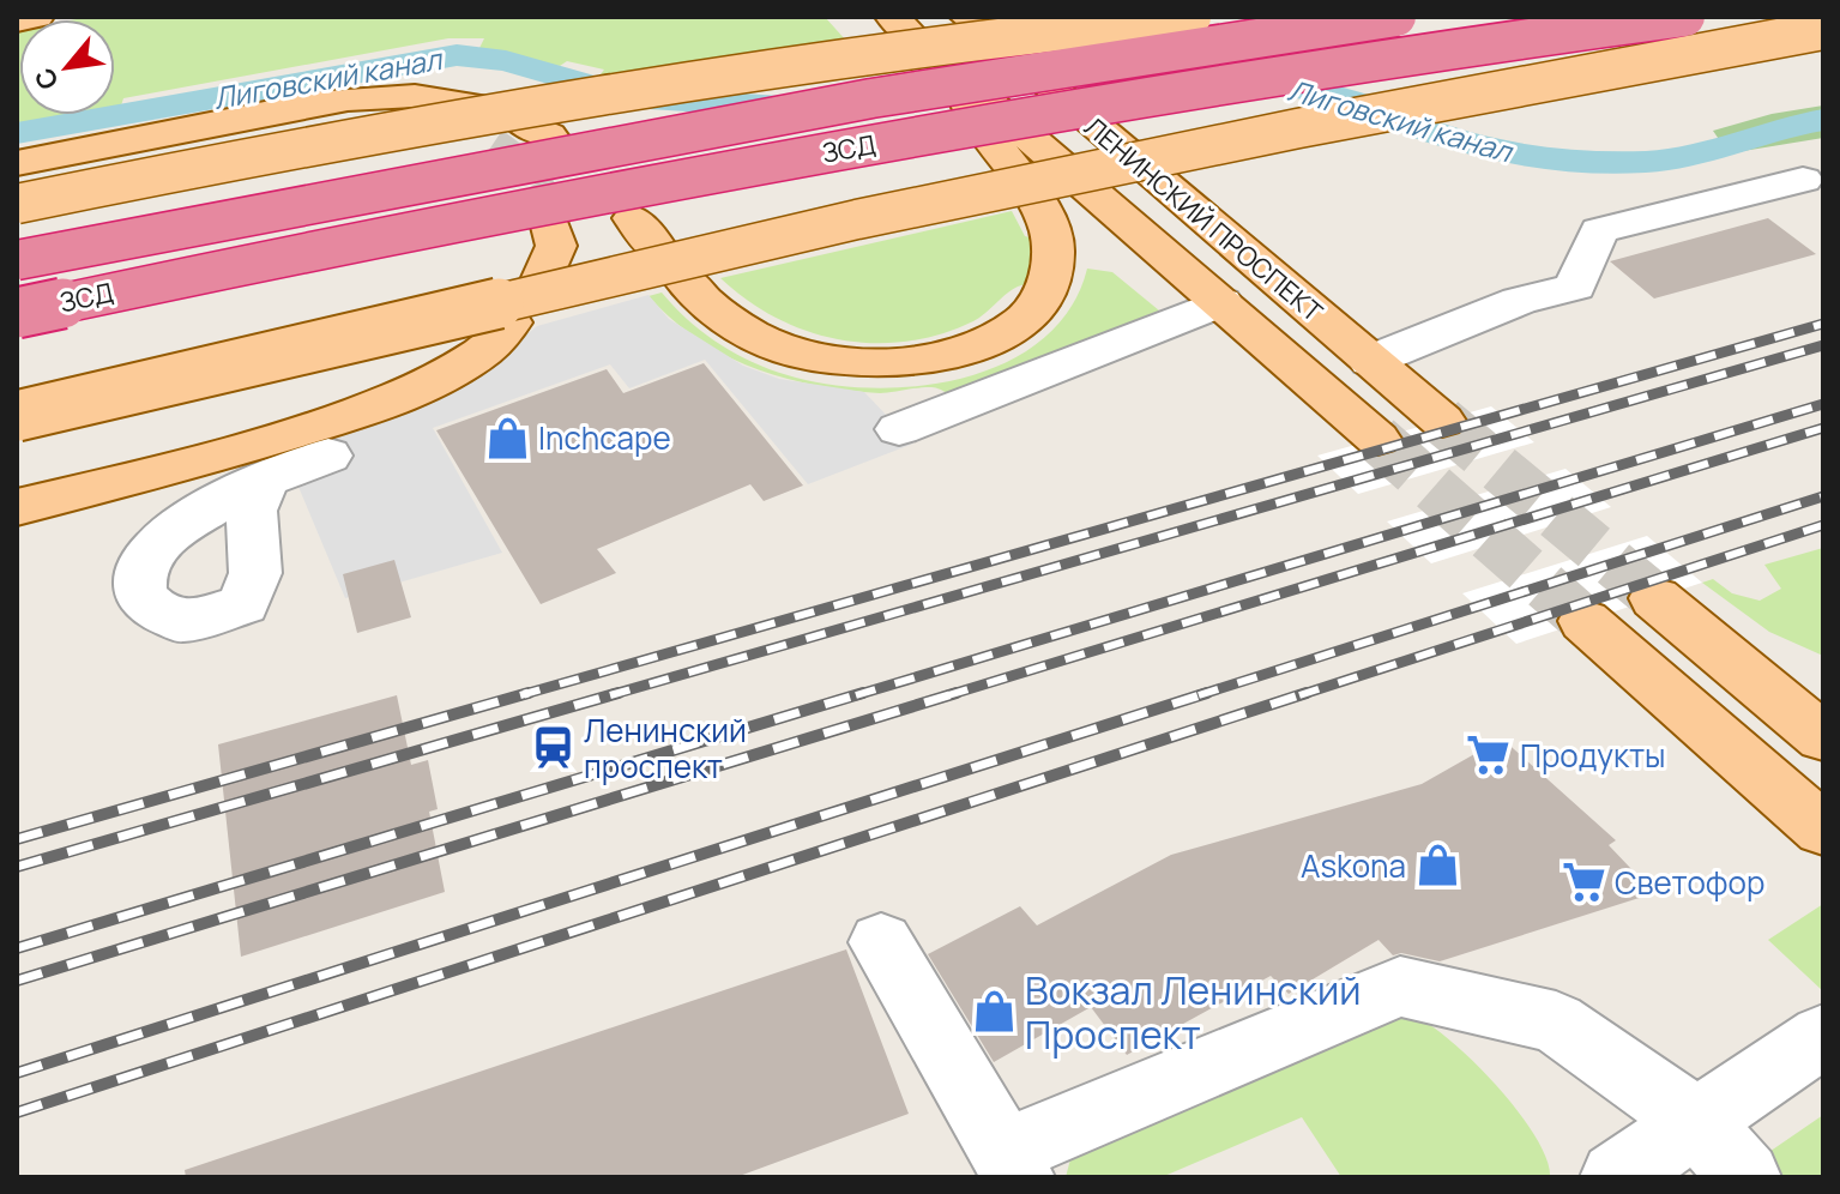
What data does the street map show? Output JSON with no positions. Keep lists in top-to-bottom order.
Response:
{
  "streets": {
    "highway": ["ЗСД"],
    "main road": ["ЛЕНИНСКИЙ ПРОСПЕКТ"]
  },
  "water": ["Лиговский канал"],
  "places": {
    "shop": ["Inchcape", "Askona", "Вокзал Ленинский Проспект"],
    "station": ["Ленинский проспект"],
    "supermarket": ["Продукты", "Светофор"]
  },
  "north": "bottom left"
}
